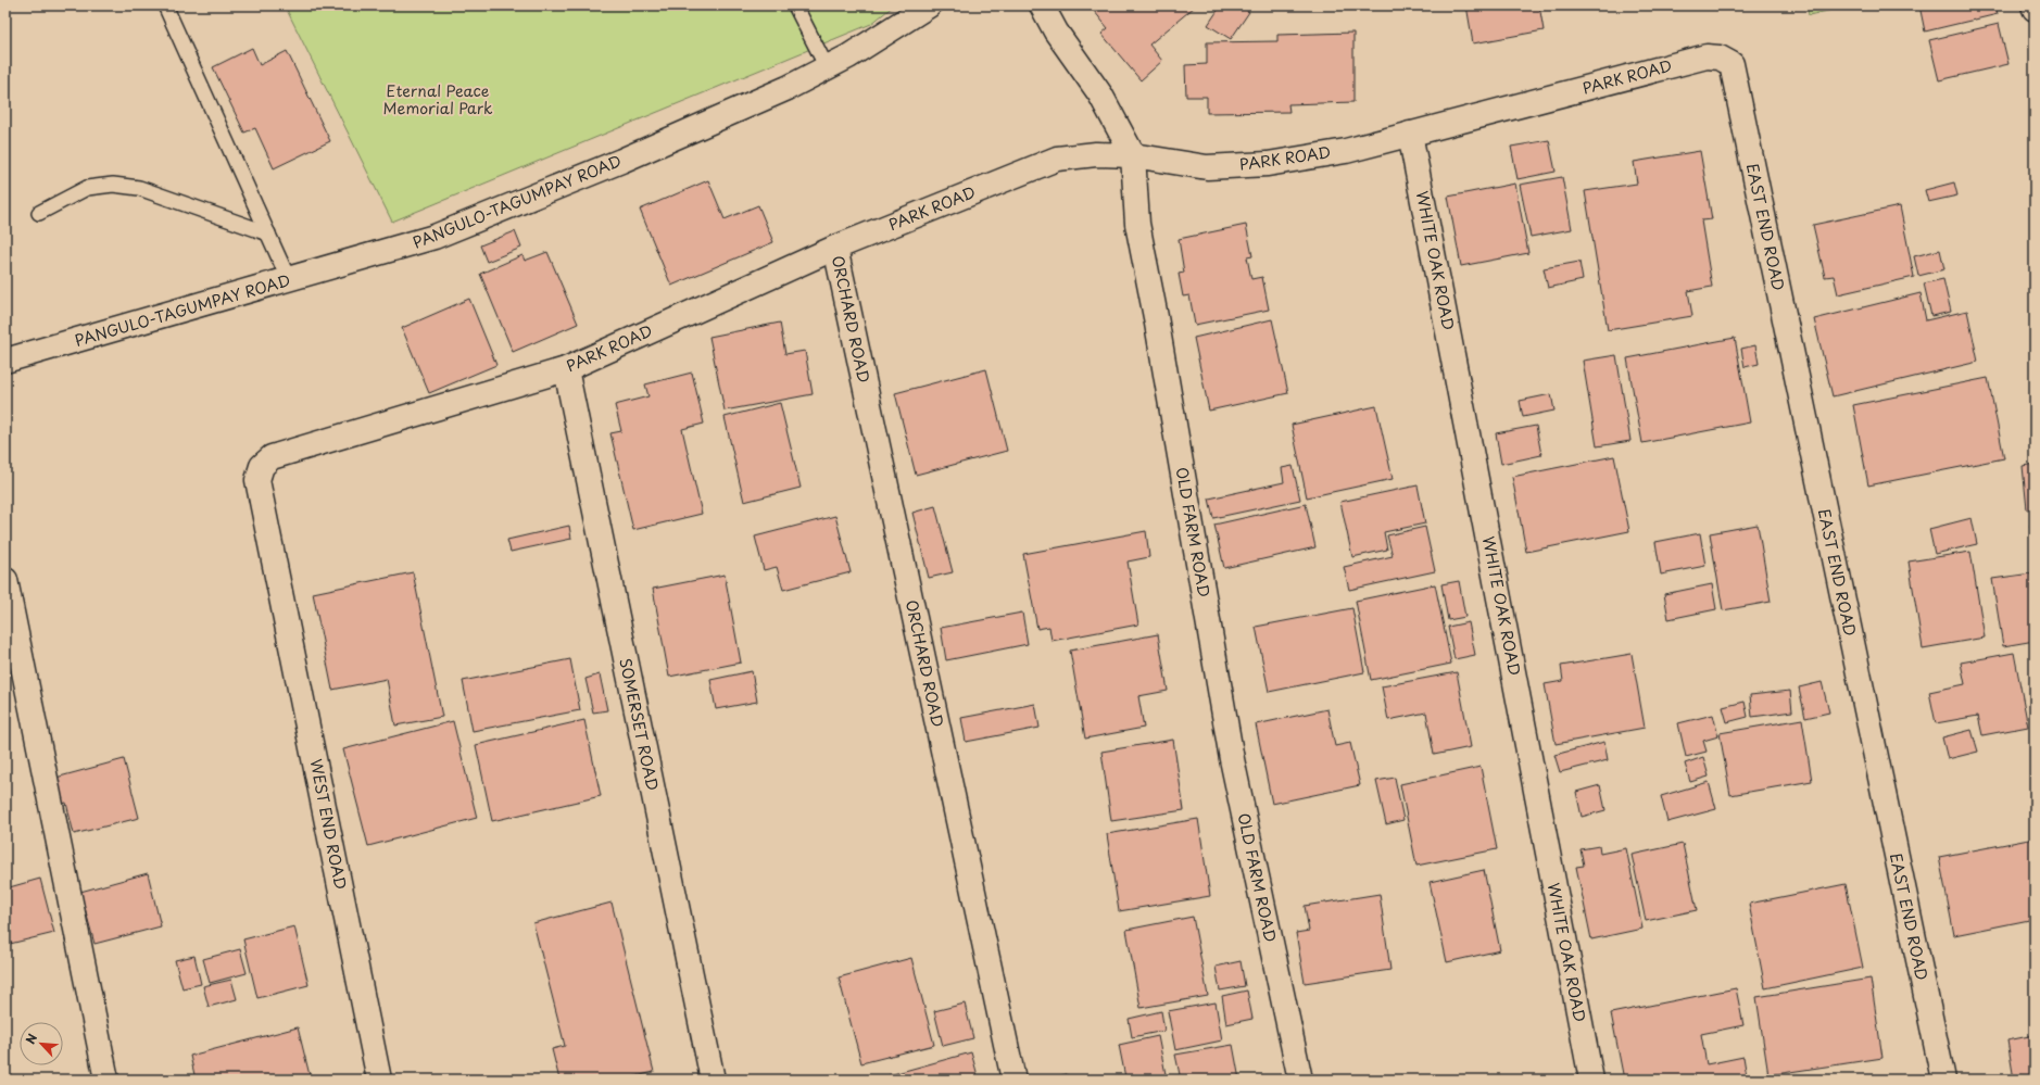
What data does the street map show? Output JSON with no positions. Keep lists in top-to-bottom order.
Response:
{
  "streets": {
    "street": [
      "PARK ROAD",
      "PANGULO-TAGUMPAY ROAD",
      "EAST END ROAD",
      "WHITE OAK ROAD",
      "ORCHARD ROAD",
      "OLD FARM ROAD",
      "SOMERSET ROAD",
      "WEST END ROAD"
    ]
  },
  "crossings": [
    ["PARK ROAD", "EAST END ROAD"],
    ["PARK ROAD", "WHITE OAK ROAD"],
    ["PARK ROAD", "ORCHARD ROAD"],
    ["PARK ROAD", "OLD FARM ROAD"],
    ["PARK ROAD", "SOMERSET ROAD"],
    ["PARK ROAD", "WEST END ROAD"]
  ],
  "parks": ["Eternal Peace Memorial Park"],
  "north": "top left"
}
